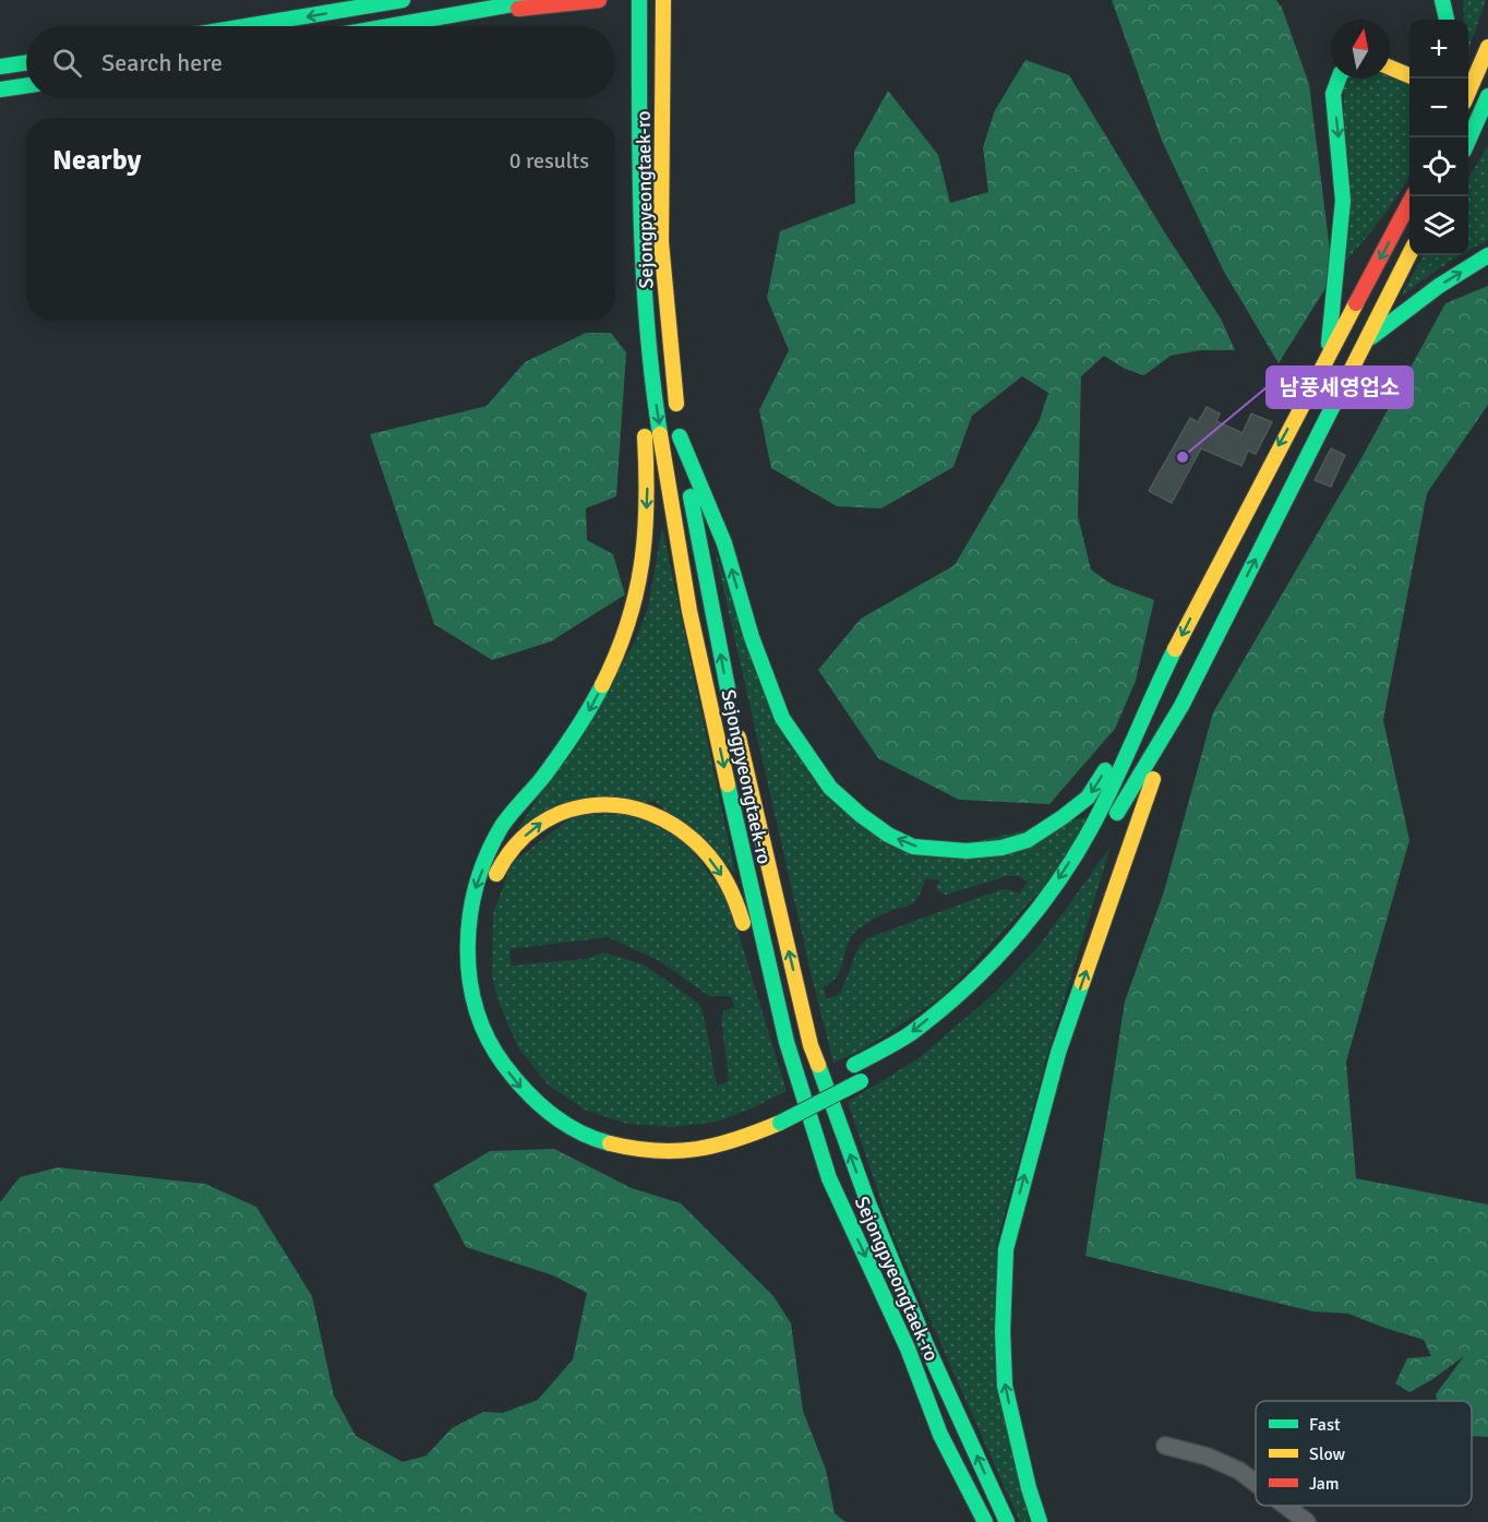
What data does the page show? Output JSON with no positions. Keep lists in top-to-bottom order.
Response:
{
  "streets": {
    "highway": ["Sejongpyeongtaek-ro"]
  },
  "places": ["남풍세영업소"],
  "legend": ["Fast", "Slow", "Jam"],
  "north": "top",
  "page": {
    "map_buttons": ["+", "−"],
    "search": "Search here",
    "heading": ["Nearby", "0 results"]
  }
}
